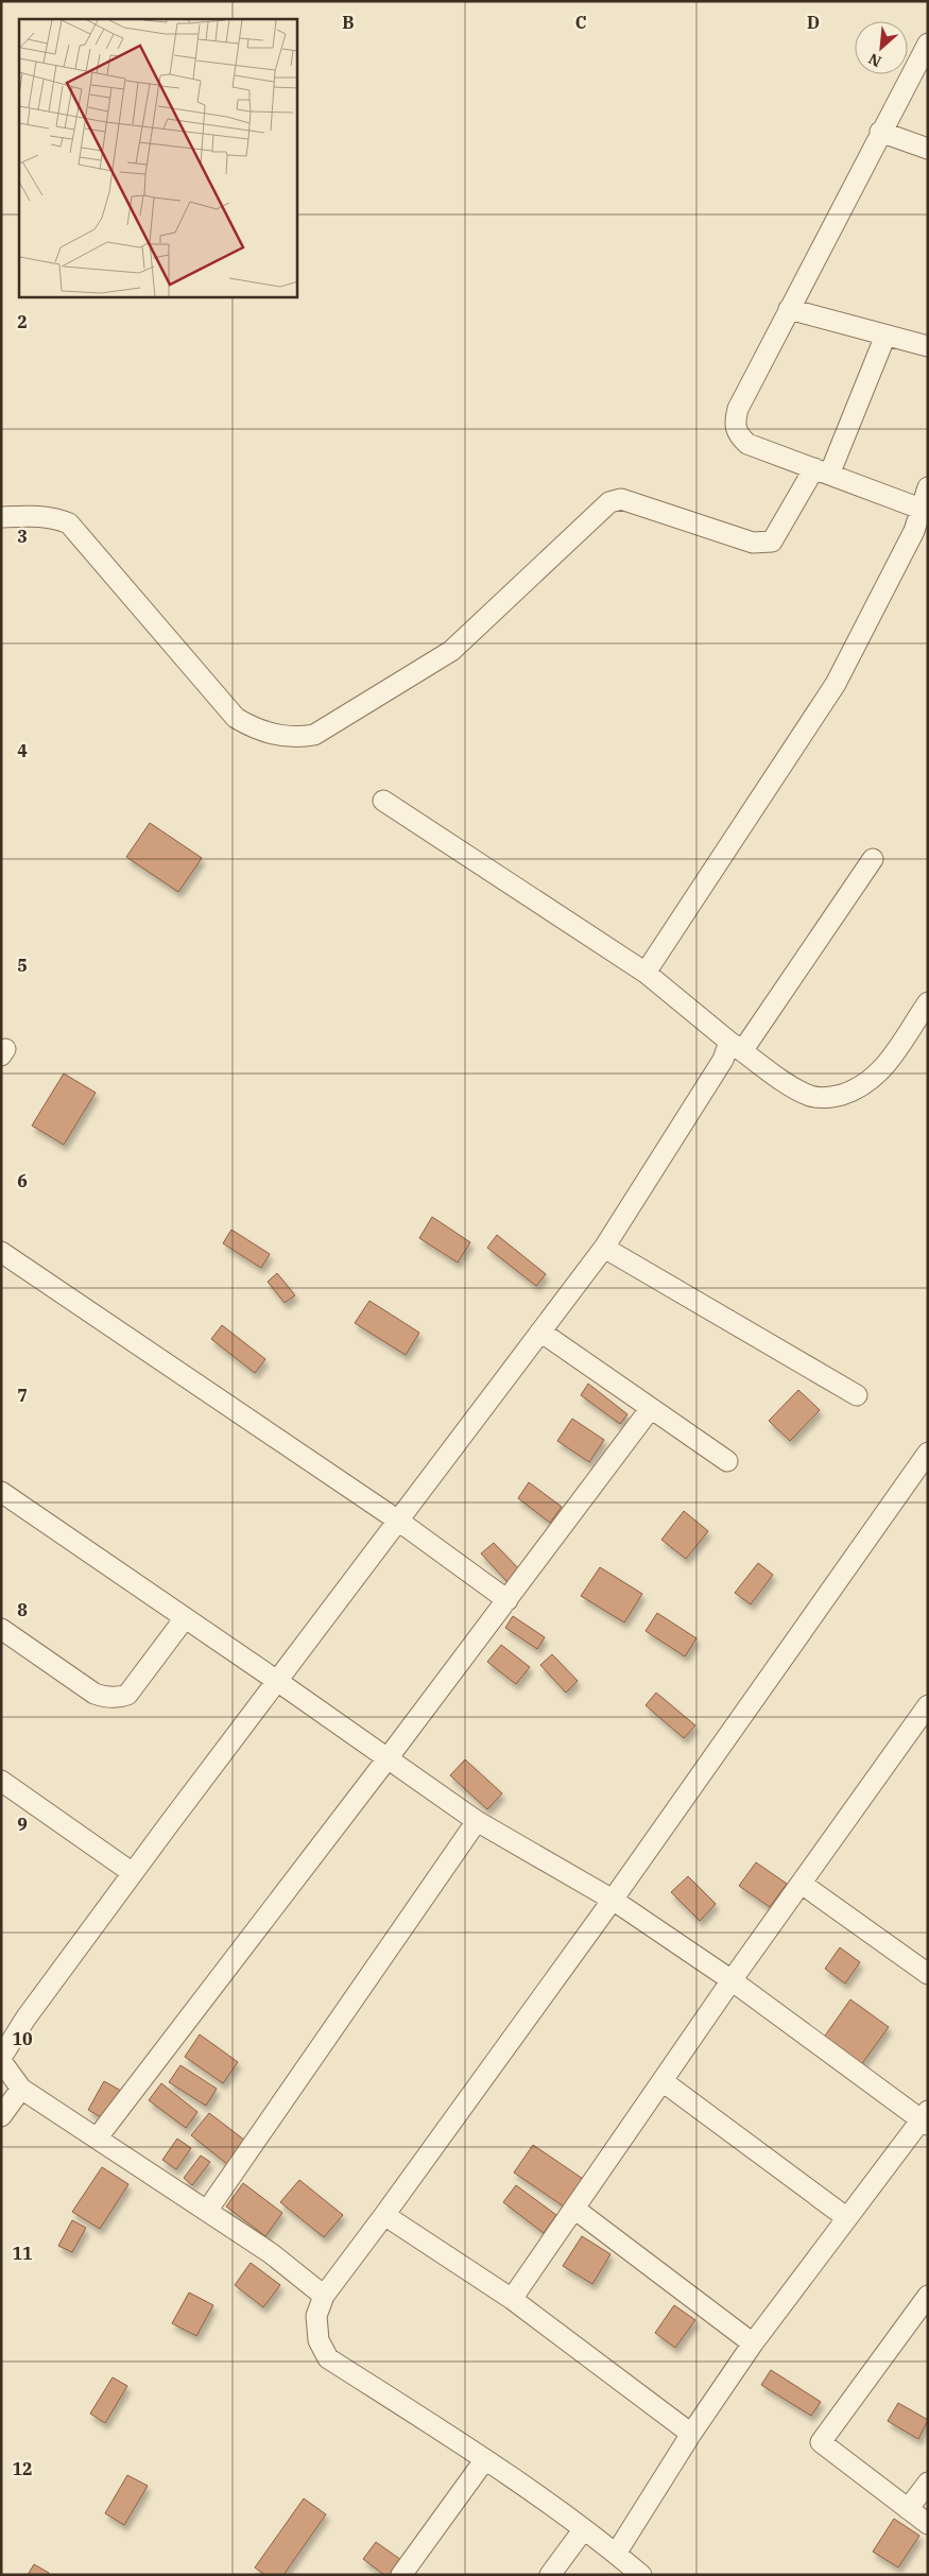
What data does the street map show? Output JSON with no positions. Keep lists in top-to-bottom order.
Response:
{
  "north": "bottom left",
  "grid": {
    "columns": ["B", "C", "D"],
    "rows": [
      "2",
      "3",
      "4",
      "5",
      "6",
      "7",
      "8",
      "9",
      "10",
      "11",
      "12"
    ]
  }
}
